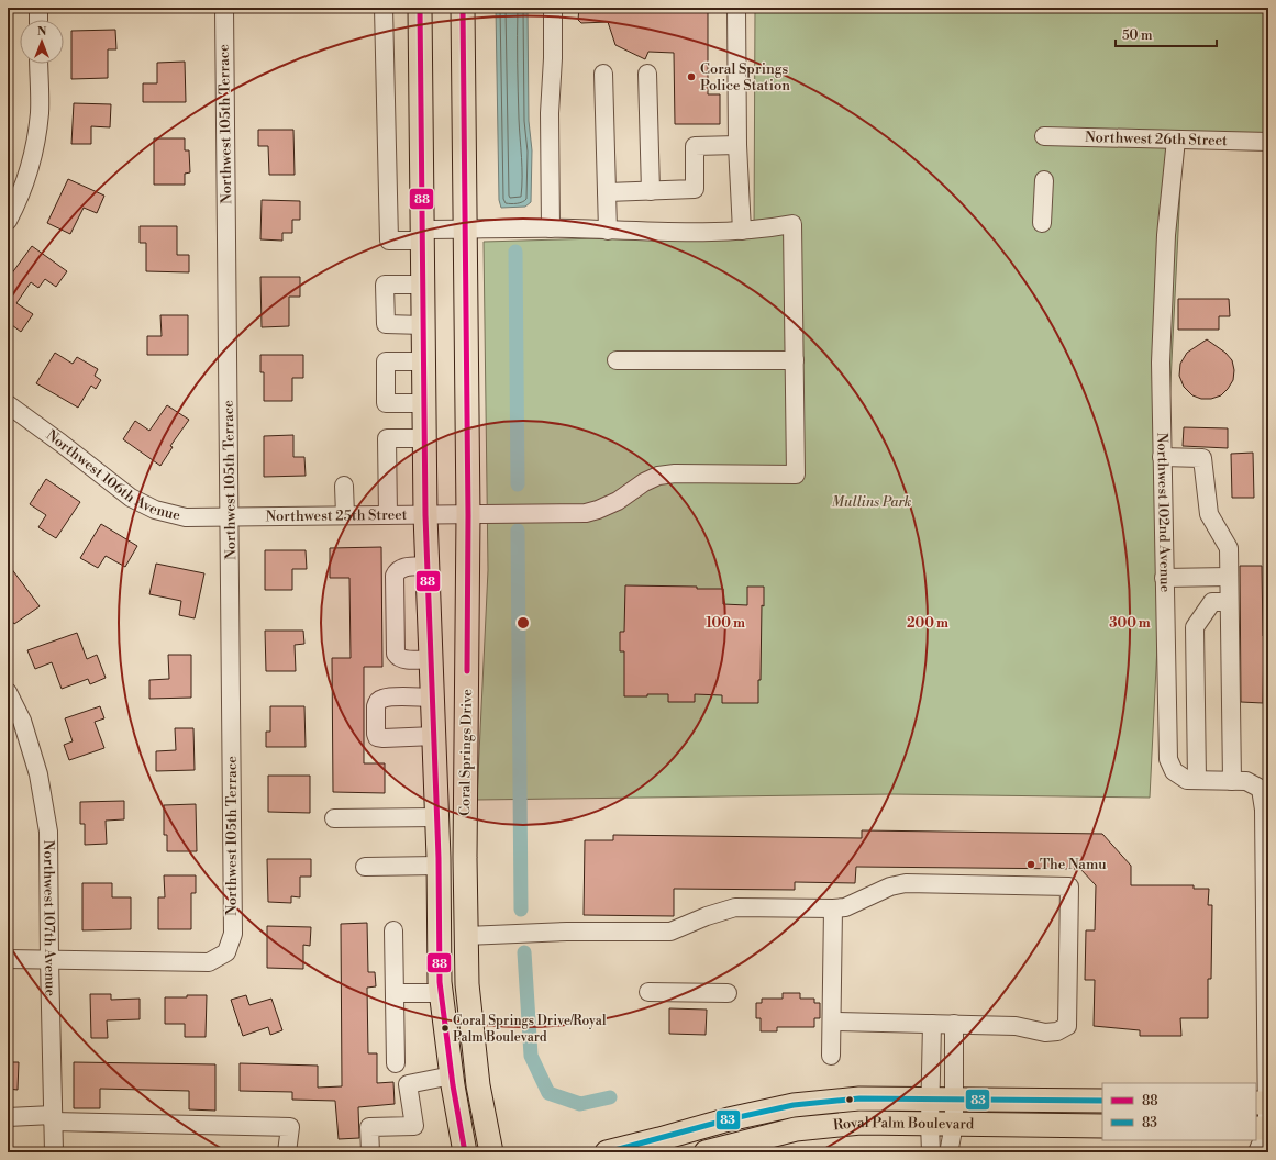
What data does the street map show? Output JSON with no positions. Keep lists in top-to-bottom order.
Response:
{
  "streets": {
    "main road": ["Coral Springs Drive", "Royal Palm Boulevard"],
    "street": [
      "Northwest 105th Terrace",
      "Northwest 26th Street",
      "Northwest 106th Avenue",
      "Northwest 102nd Avenue",
      "Northwest 25th Street",
      "Northwest 107th Avenue"
    ]
  },
  "crossings": [
    ["Northwest 105th Terrace", "Northwest 106th Avenue"],
    ["Northwest 105th Terrace", "Northwest 25th Street"],
    ["Northwest 105th Terrace", "Northwest 107th Avenue"],
    ["Northwest 26th Street", "Northwest 102nd Avenue"],
    ["Northwest 106th Avenue", "Northwest 25th Street"],
    ["Northwest 25th Street", "Coral Springs Drive"]
  ],
  "parks": ["Mullins Park"],
  "places": ["Coral Springs Police Station", "The Namu", "Coral Springs Drive/Royal Palm Boulevard"],
  "lines": ["transit line 88", "transit line 83"],
  "legend": ["88", "83"],
  "scale_bar": "50 m",
  "north": "top",
  "rings": ["100 m", "200 m", "300 m"]
}
